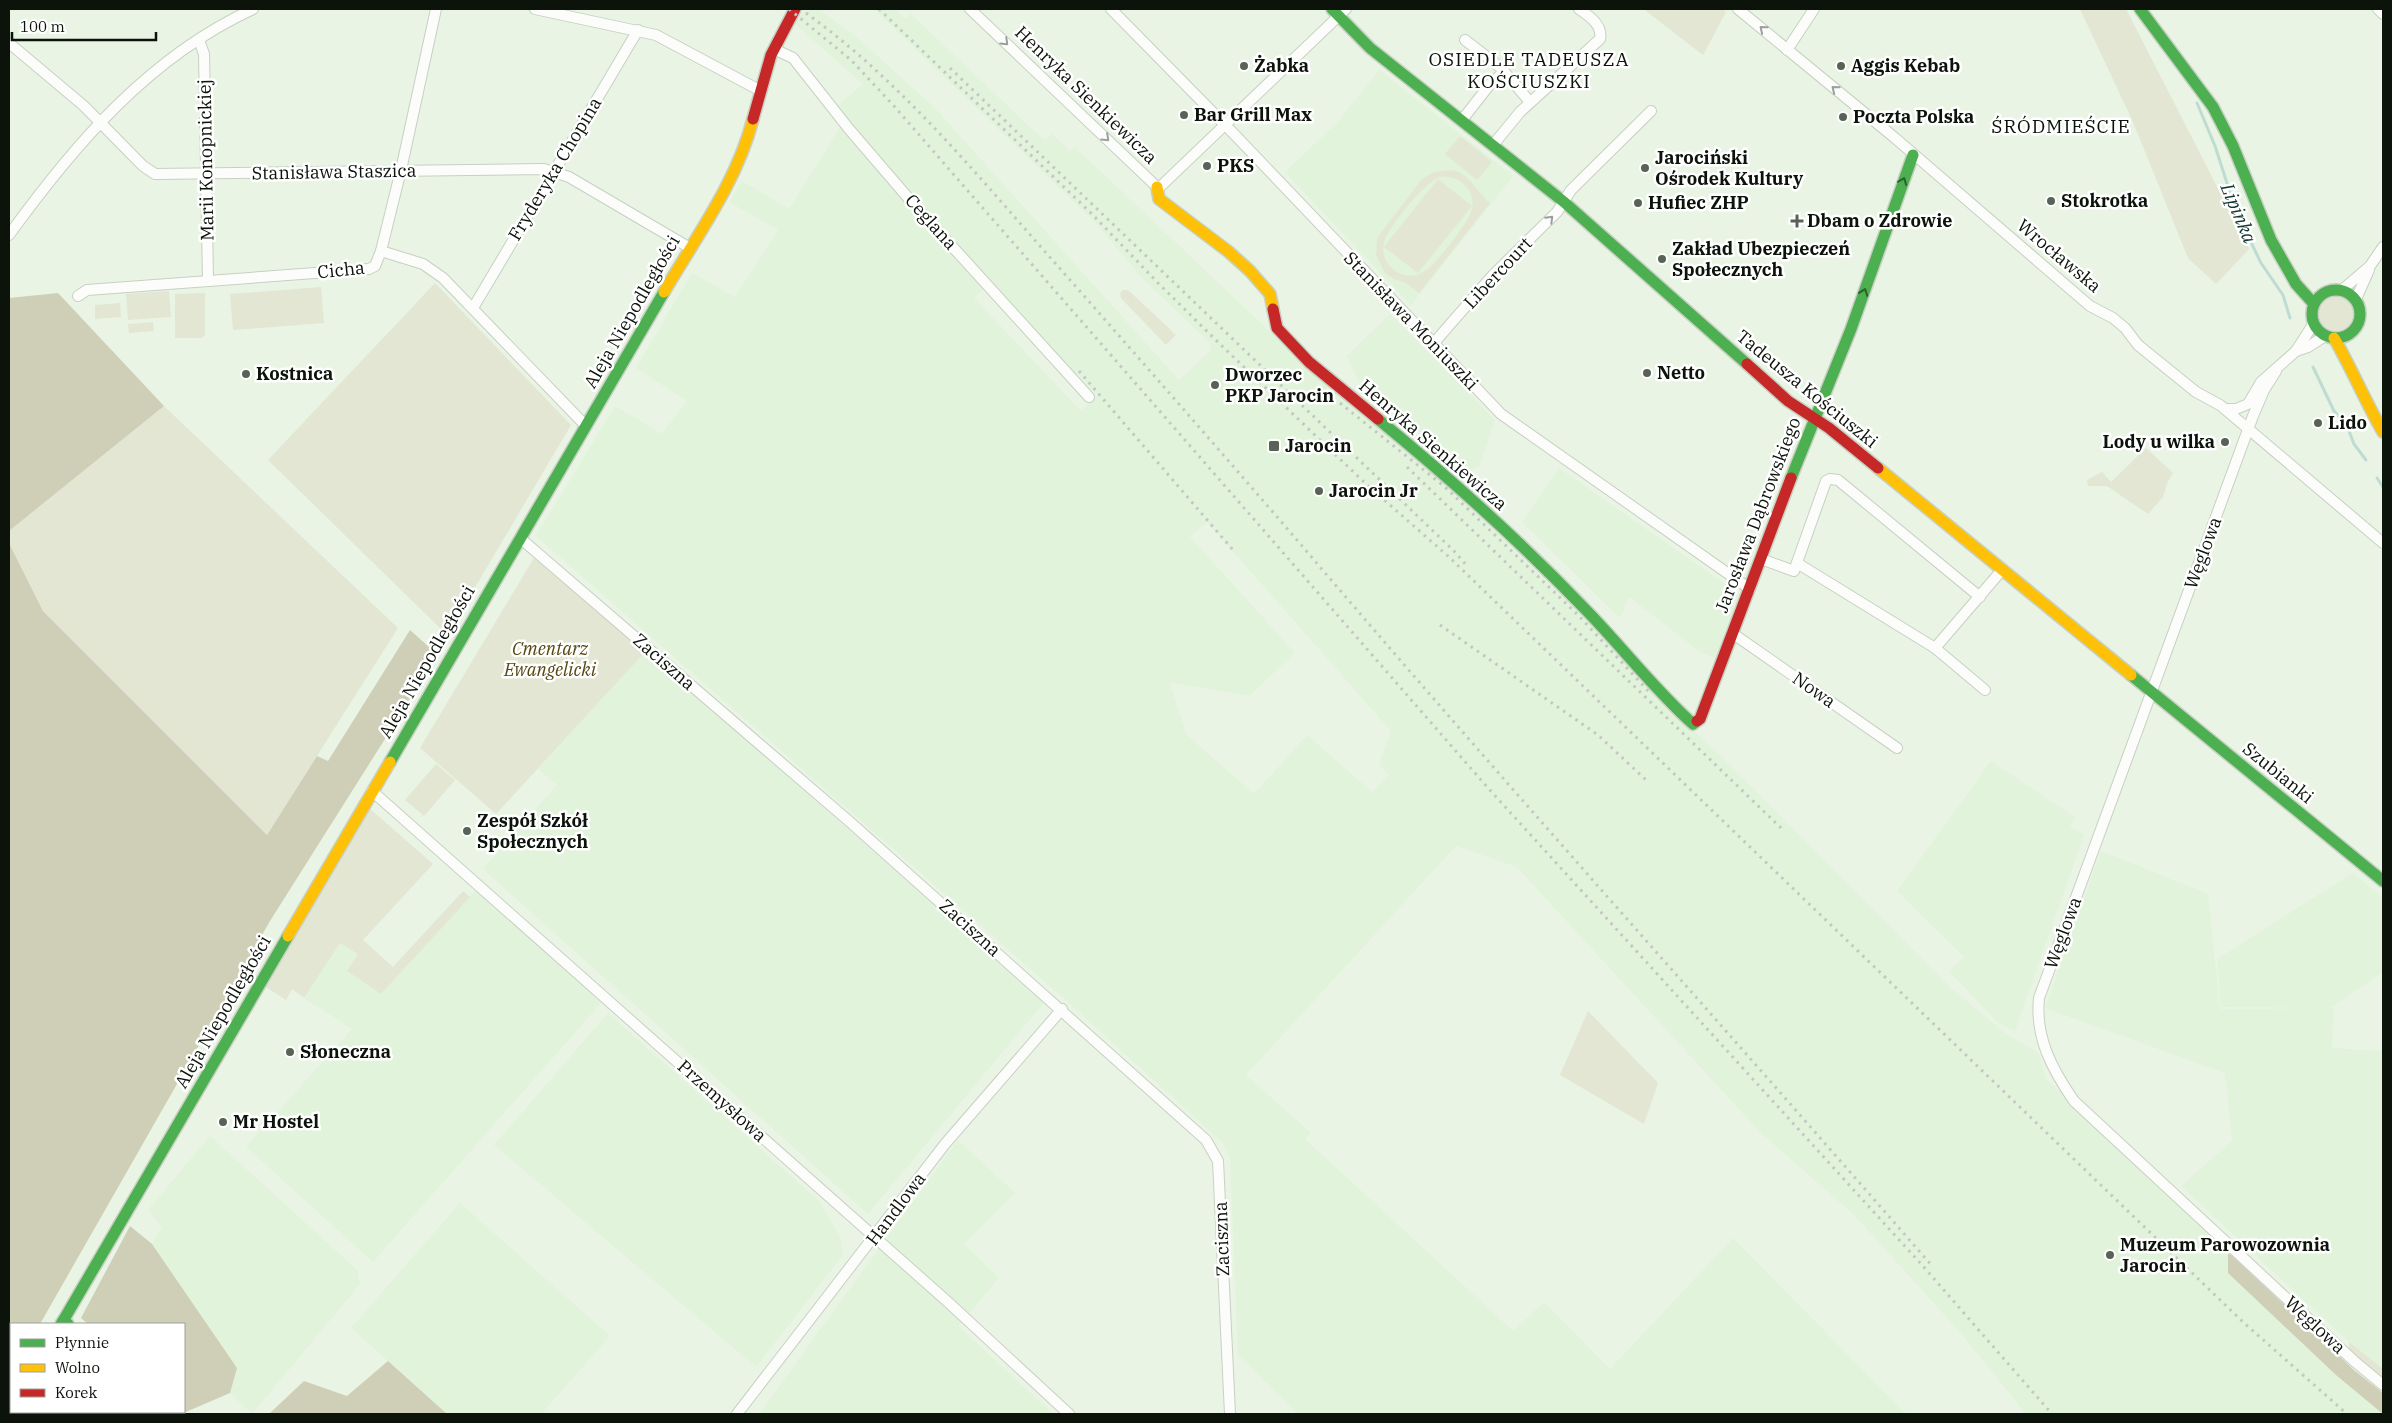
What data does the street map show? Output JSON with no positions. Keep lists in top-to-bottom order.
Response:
{
  "streets": {
    "street": [
      "Henryka Sienkiewicza",
      "Marii Konopnickiej",
      "Fryderyka Chopina",
      "Stanisława Staszica",
      "Ceglana",
      "Wrocławska",
      "Cicha",
      "Libercourt",
      "Aleja Niepodległości",
      "Stanisława Moniuszki",
      "Tadeusza Kościuszki",
      "Jarosława Dąbrowskiego",
      "Węglowa",
      "Zaciszna",
      "Nowa",
      "Szubianki",
      "Przemysłowa",
      "Handlowa"
    ]
  },
  "crossings": [
    ["Henryka Sienkiewicza", "Stanisława Moniuszki"],
    ["Henryka Sienkiewicza", "Tadeusza Kościuszki"],
    ["Henryka Sienkiewicza", "Jarosława Dąbrowskiego"],
    ["Marii Konopnickiej", "Stanisława Staszica"],
    ["Marii Konopnickiej", "Cicha"],
    ["Fryderyka Chopina", "Stanisława Staszica"],
    ["Fryderyka Chopina", "Cicha"],
    ["Stanisława Staszica", "Aleja Niepodległości"],
    ["Ceglana", "Aleja Niepodległości"],
    ["Wrocławska", "Jarosława Dąbrowskiego"],
    ["Wrocławska", "Węglowa"],
    ["Cicha", "Aleja Niepodległości"],
    ["Libercourt", "Stanisława Moniuszki"],
    ["Libercourt", "Tadeusza Kościuszki"],
    ["Aleja Niepodległości", "Zaciszna"],
    ["Aleja Niepodległości", "Przemysłowa"],
    ["Stanisława Moniuszki", "Jarosława Dąbrowskiego"],
    ["Tadeusza Kościuszki", "Jarosława Dąbrowskiego"],
    ["Tadeusza Kościuszki", "Węglowa"],
    ["Tadeusza Kościuszki", "Szubianki"],
    ["Jarosława Dąbrowskiego", "Nowa"],
    ["Węglowa", "Szubianki"],
    ["Zaciszna", "Handlowa"],
    ["Przemysłowa", "Handlowa"]
  ],
  "one_way": ["Libercourt", "Jarosława Dąbrowskiego"],
  "districts": ["OSIEDLE TADEUSZA KOŚCIUSZKI", "ŚRÓDMIEŚCIE"],
  "water": ["Lipinka"],
  "parks": ["Cmentarz Ewangelicki"],
  "places": {
    "other": [
      "Żabka",
      "Aggis Kebab",
      "Bar Grill Max",
      "Poczta Polska",
      "PKS",
      "Jarociński Ośrodek Kultury",
      "Stokrotka",
      "Hufiec ZHP",
      "Zakład Ubezpieczeń Społecznych",
      "Netto",
      "Kostnica",
      "Dworzec PKP Jarocin",
      "Lido",
      "Lody u wilka",
      "Jarocin Jr",
      "Zespół Szkół Społecznych",
      "Słoneczna",
      "Mr Hostel",
      "Muzeum Parowozownia Jarocin"
    ],
    "health": ["Dbam o Zdrowie"],
    "transit": ["Jarocin"]
  },
  "legend": ["Płynnie", "Wolno", "Korek"],
  "scale_bar": "100 m"
}
